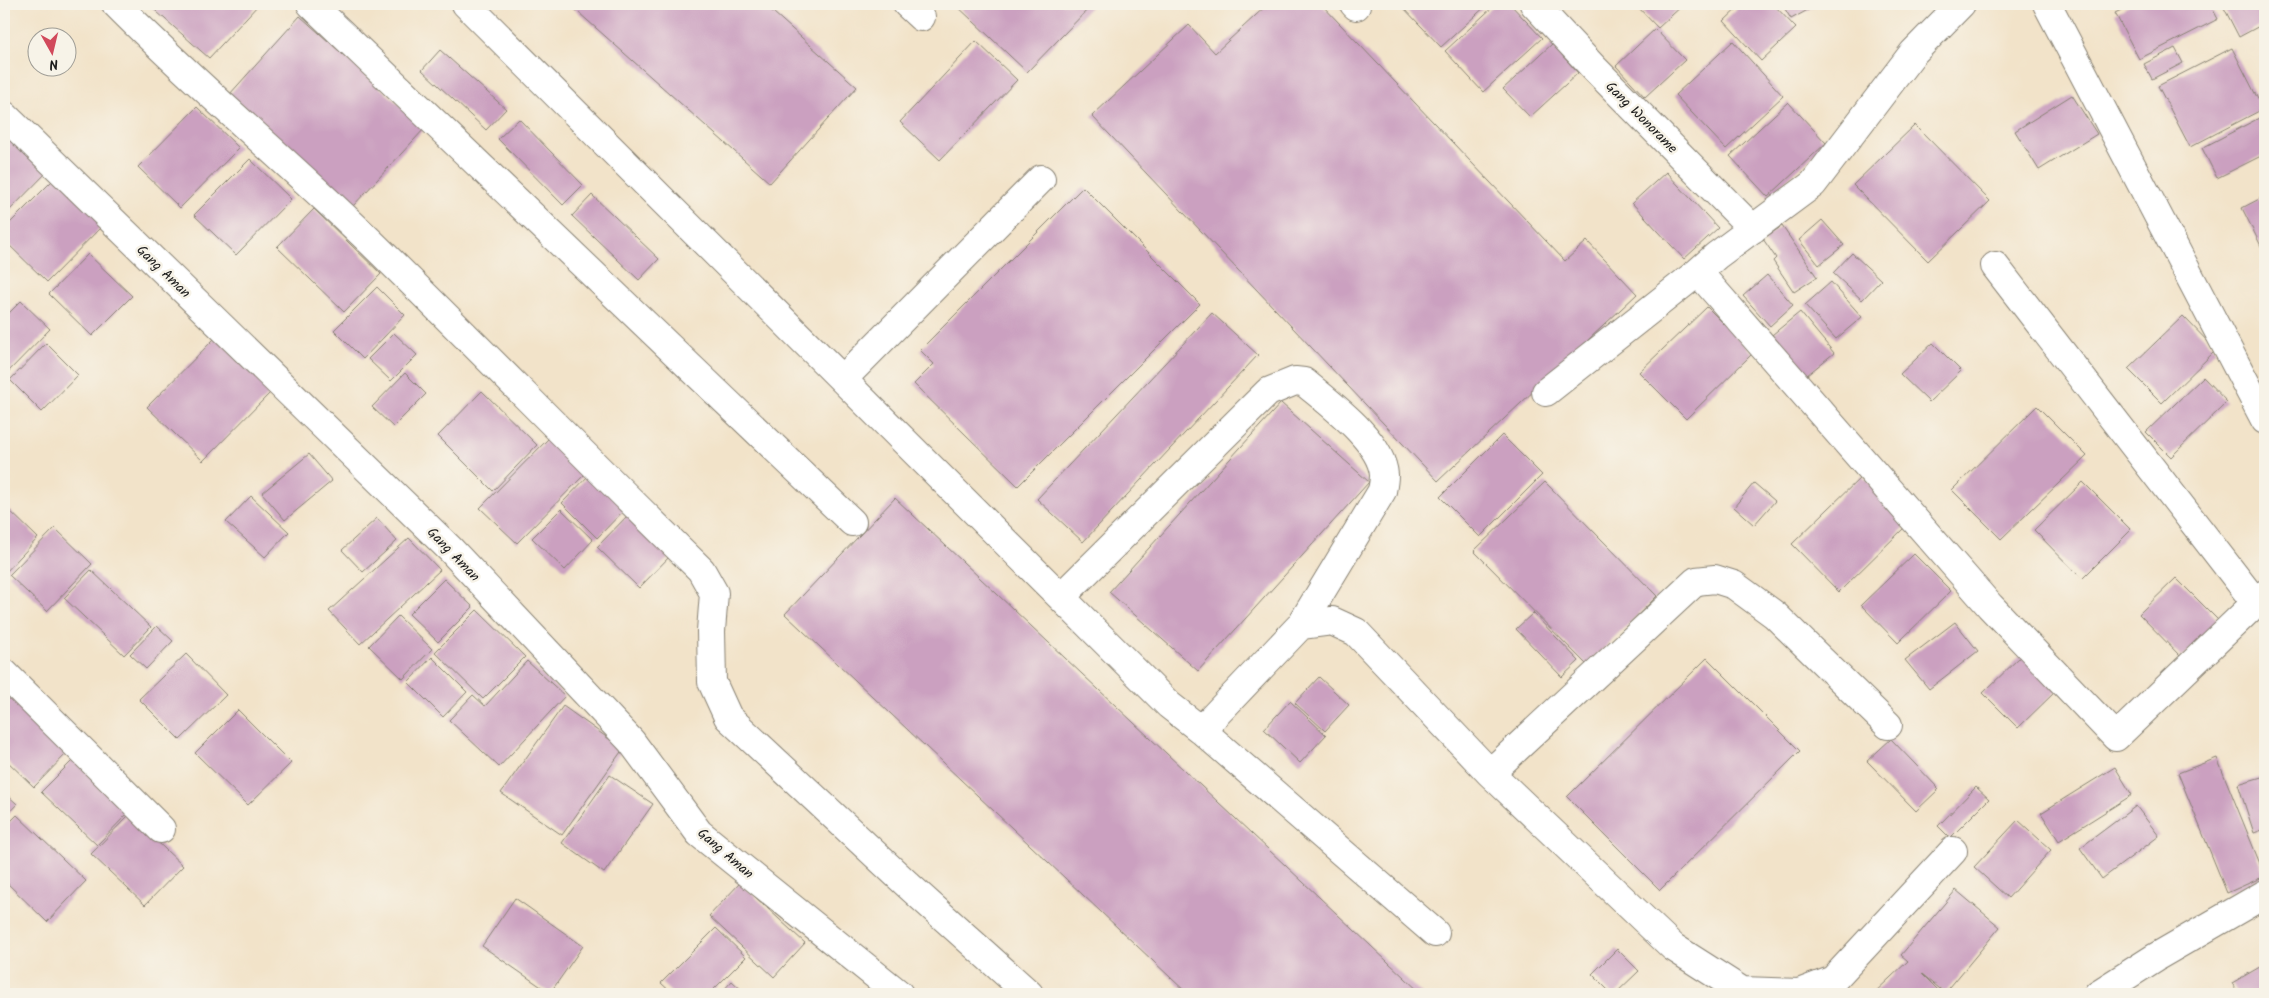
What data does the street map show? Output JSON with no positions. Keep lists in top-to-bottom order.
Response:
{
  "streets": {
    "street": ["Gang Wonorame", "Gang Aman"]
  },
  "north": "bottom"
}
